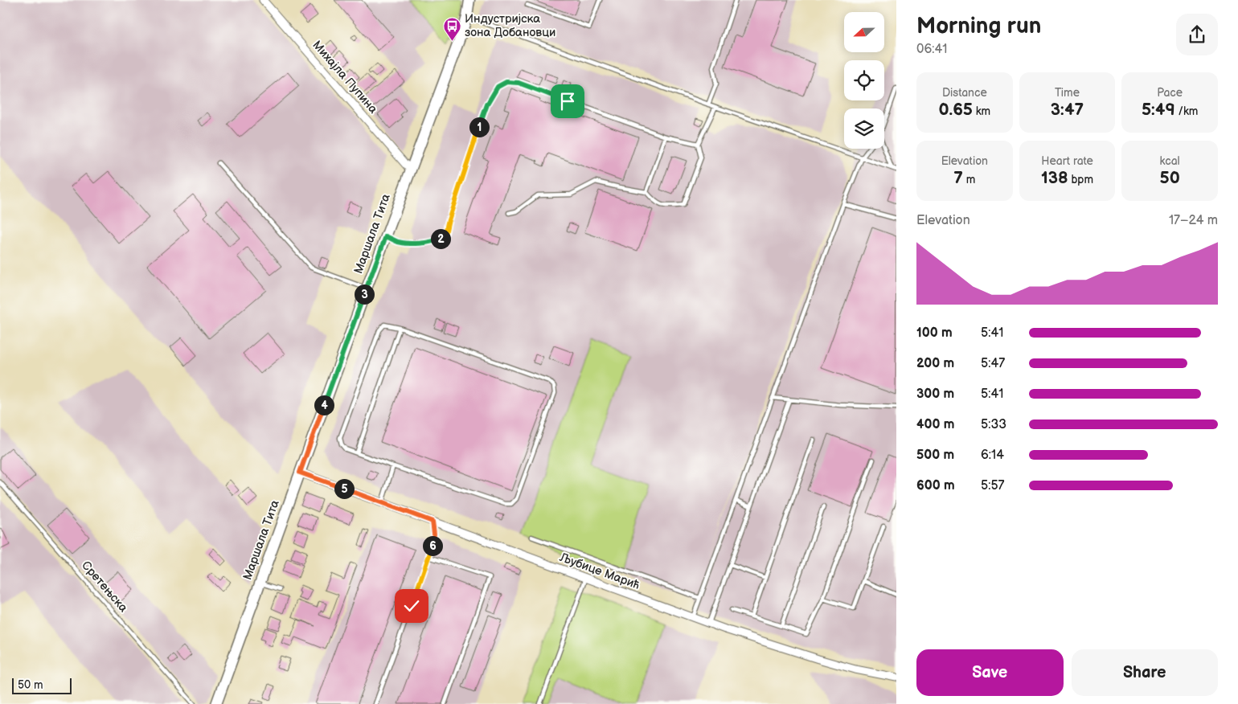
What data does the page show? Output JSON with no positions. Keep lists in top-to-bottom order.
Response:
{
  "streets": {
    "main road": ["Маршала Тита"],
    "street": ["Михајла Пупина", "Љубице Марић"],
    "lane": ["Сретењска"]
  },
  "crossings": [
    ["Михајла Пупина", "Маршала Тита"],
    ["Маршала Тита", "Љубице Марић"]
  ],
  "places": {
    "bus stop": ["Индустријска зона Добановци"]
  },
  "scale_bar": "50 m",
  "north": "left",
  "page": {
    "heading": ["Morning run", "06:41"],
    "stats": [
      ["Distance", "0.65 km"],
      ["Time", "3:47"],
      ["Pace", "5:49 /km"],
      ["Elevation", "7 m"],
      ["Heart rate", "138 bpm"],
      ["kcal", "50"]
    ],
    "pins": [
      "1",
      "2",
      "3",
      "4",
      "5",
      "6"
    ],
    "chart": ["Elevation", "17–24 m"],
    "list": [
      {
        "name": "100 m",
        "note": "5:41"
      },
      {
        "name": "200 m",
        "note": "5:47"
      },
      {
        "name": "300 m",
        "note": "5:41"
      },
      {
        "name": "400 m",
        "note": "5:33"
      },
      {
        "name": "500 m",
        "note": "6:14"
      },
      {
        "name": "600 m",
        "note": "5:57"
      }
    ],
    "buttons": ["Save", "Share"],
    "scale": "50 m"
  }
}
